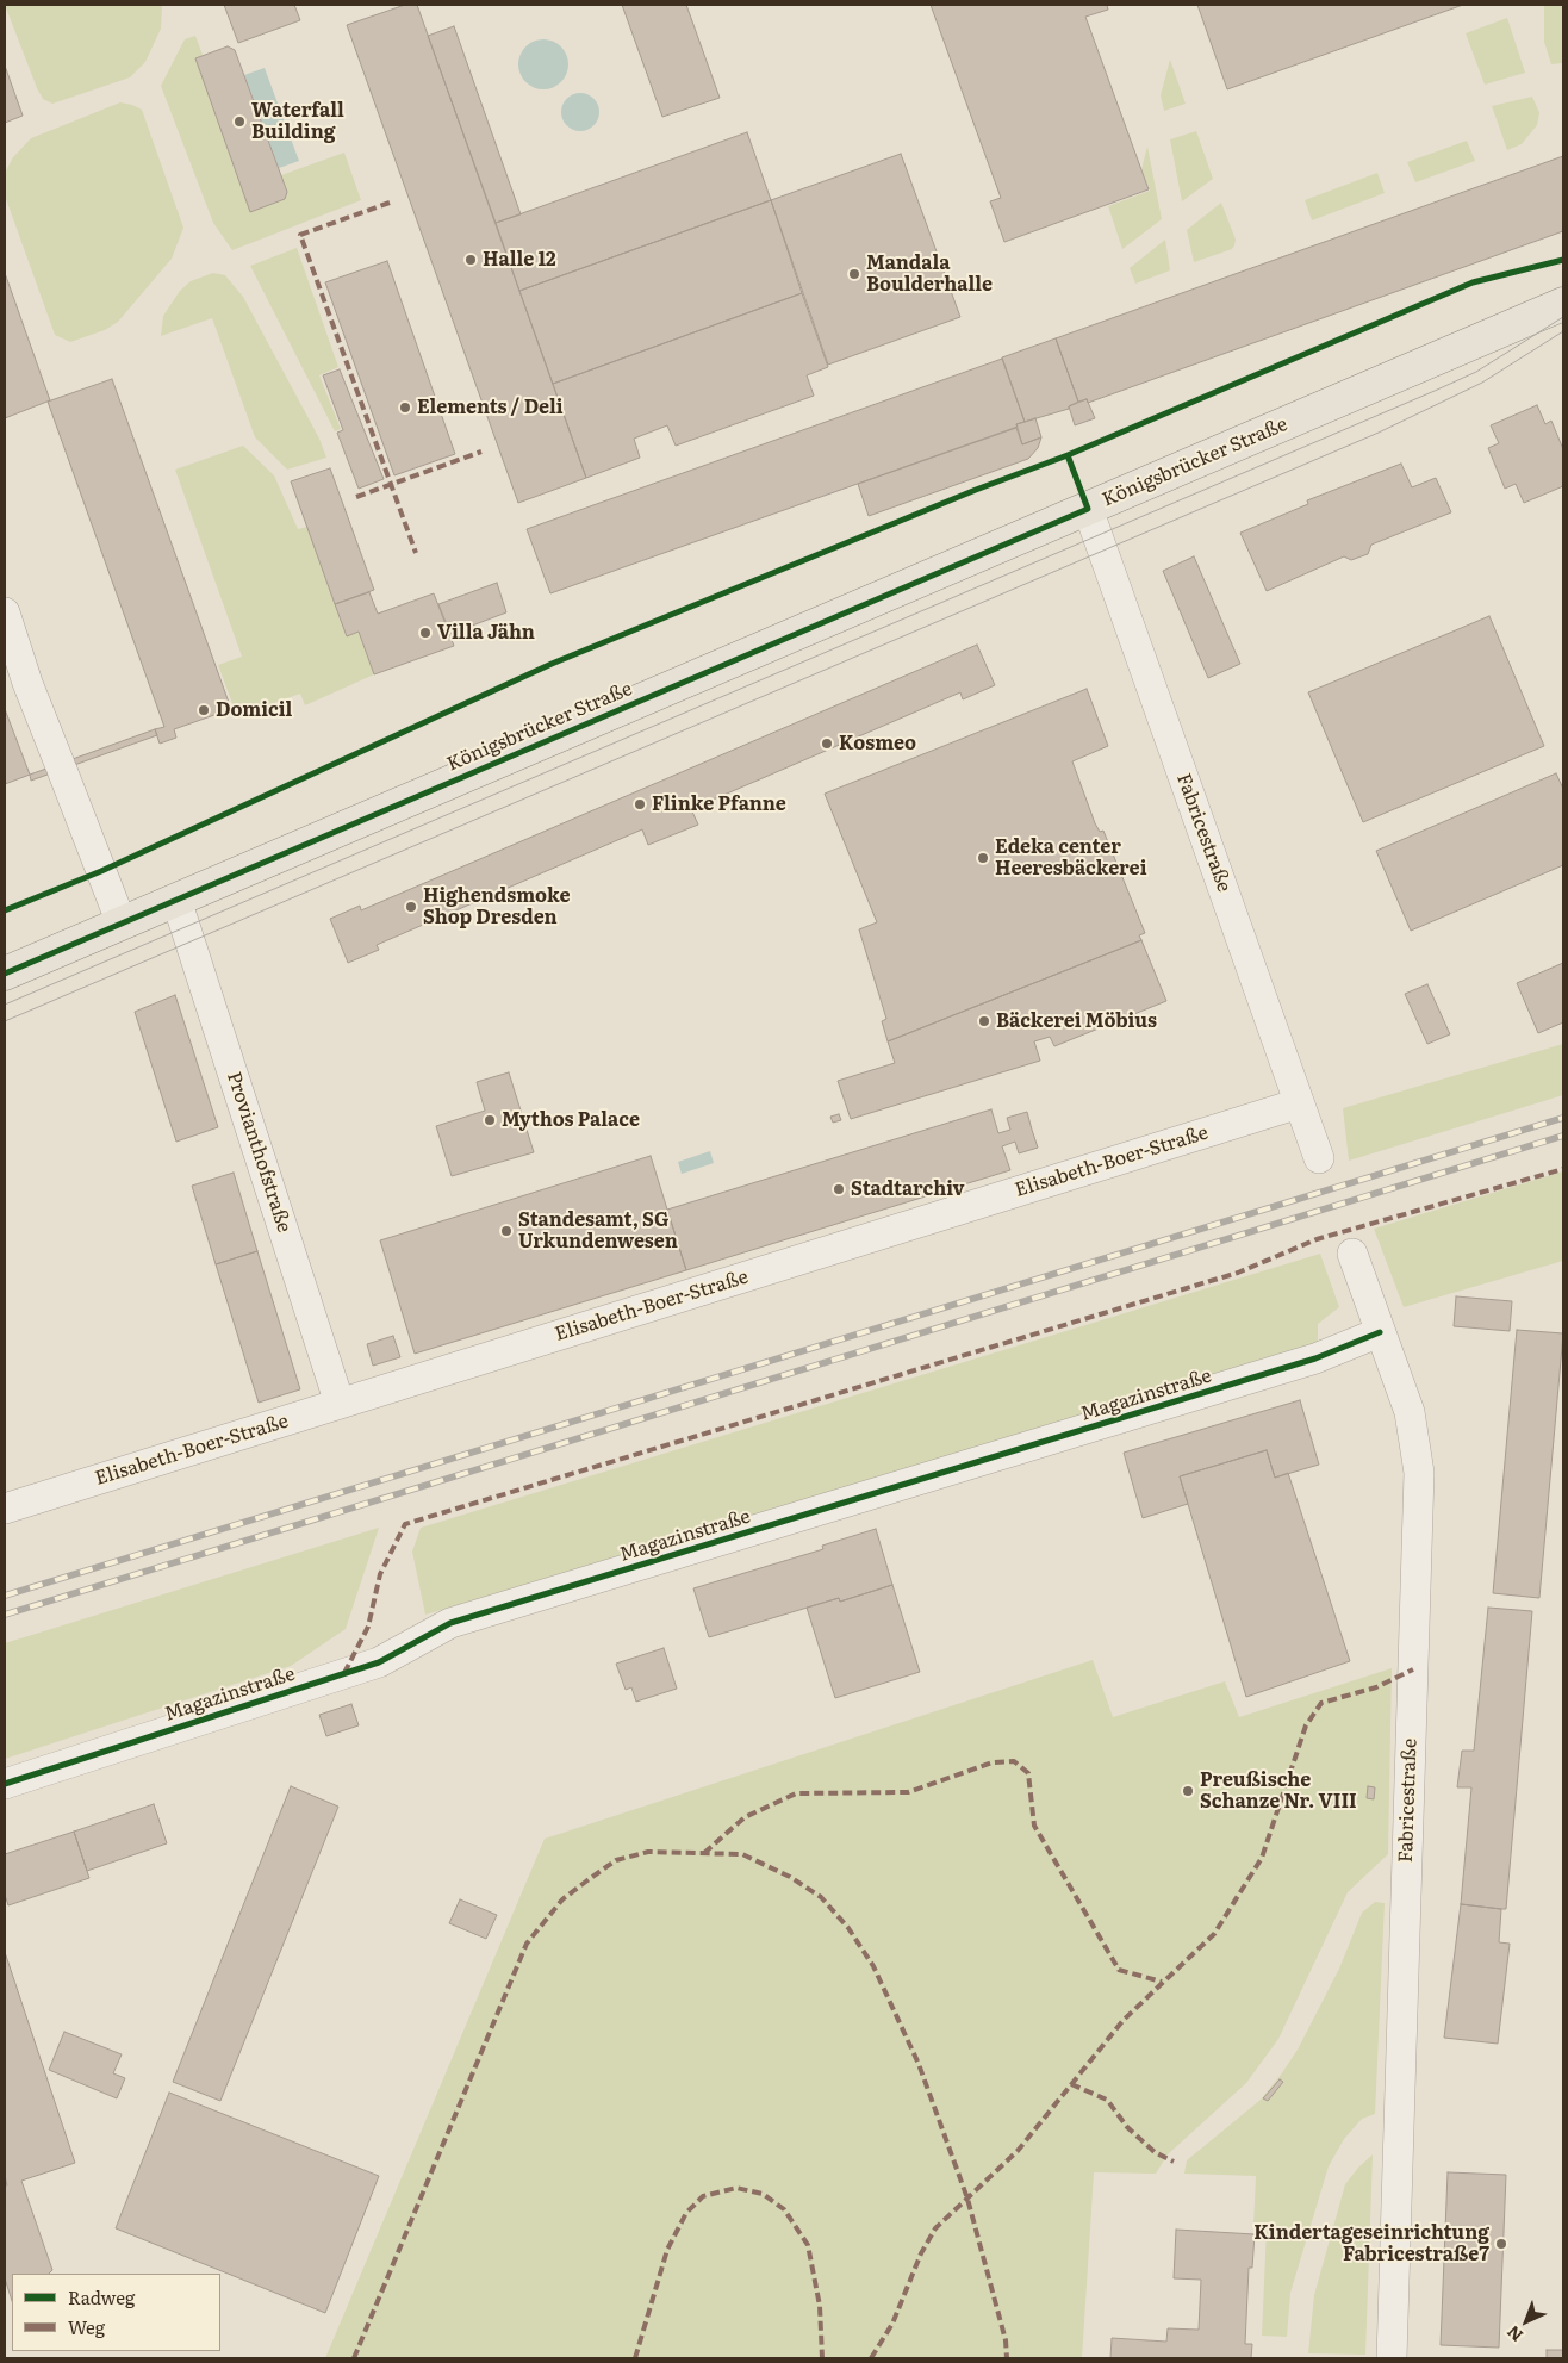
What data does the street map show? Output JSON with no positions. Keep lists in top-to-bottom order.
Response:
{
  "streets": {
    "main road": ["Königsbrücker Straße"],
    "street": [
      "Fabricestraße",
      "Provianthofstraße",
      "Elisabeth-Boer-Straße",
      "Magazinstraße"
    ]
  },
  "crossings": [
    ["Königsbrücker Straße", "Fabricestraße"],
    ["Königsbrücker Straße", "Provianthofstraße"],
    ["Fabricestraße", "Elisabeth-Boer-Straße"],
    ["Fabricestraße", "Magazinstraße"],
    ["Provianthofstraße", "Elisabeth-Boer-Straße"]
  ],
  "places": [
    "Waterfall Building",
    "Halle 12",
    "Mandala Boulderhalle",
    "Elements / Deli",
    "Villa Jähn",
    "Domicil",
    "Kosmeo",
    "Flinke Pfanne",
    "Edeka center Heeresbäckerei",
    "Highendsmoke Shop Dresden",
    "Bäckerei Möbius",
    "Mythos Palace",
    "Stadtarchiv",
    "Standesamt, SG Urkundenwesen",
    "Preußische Schanze Nr. VIII",
    "Kindertageseinrichtung Fabricestraße7"
  ],
  "legend": ["Radweg", "Weg"],
  "north": "bottom left"
}
